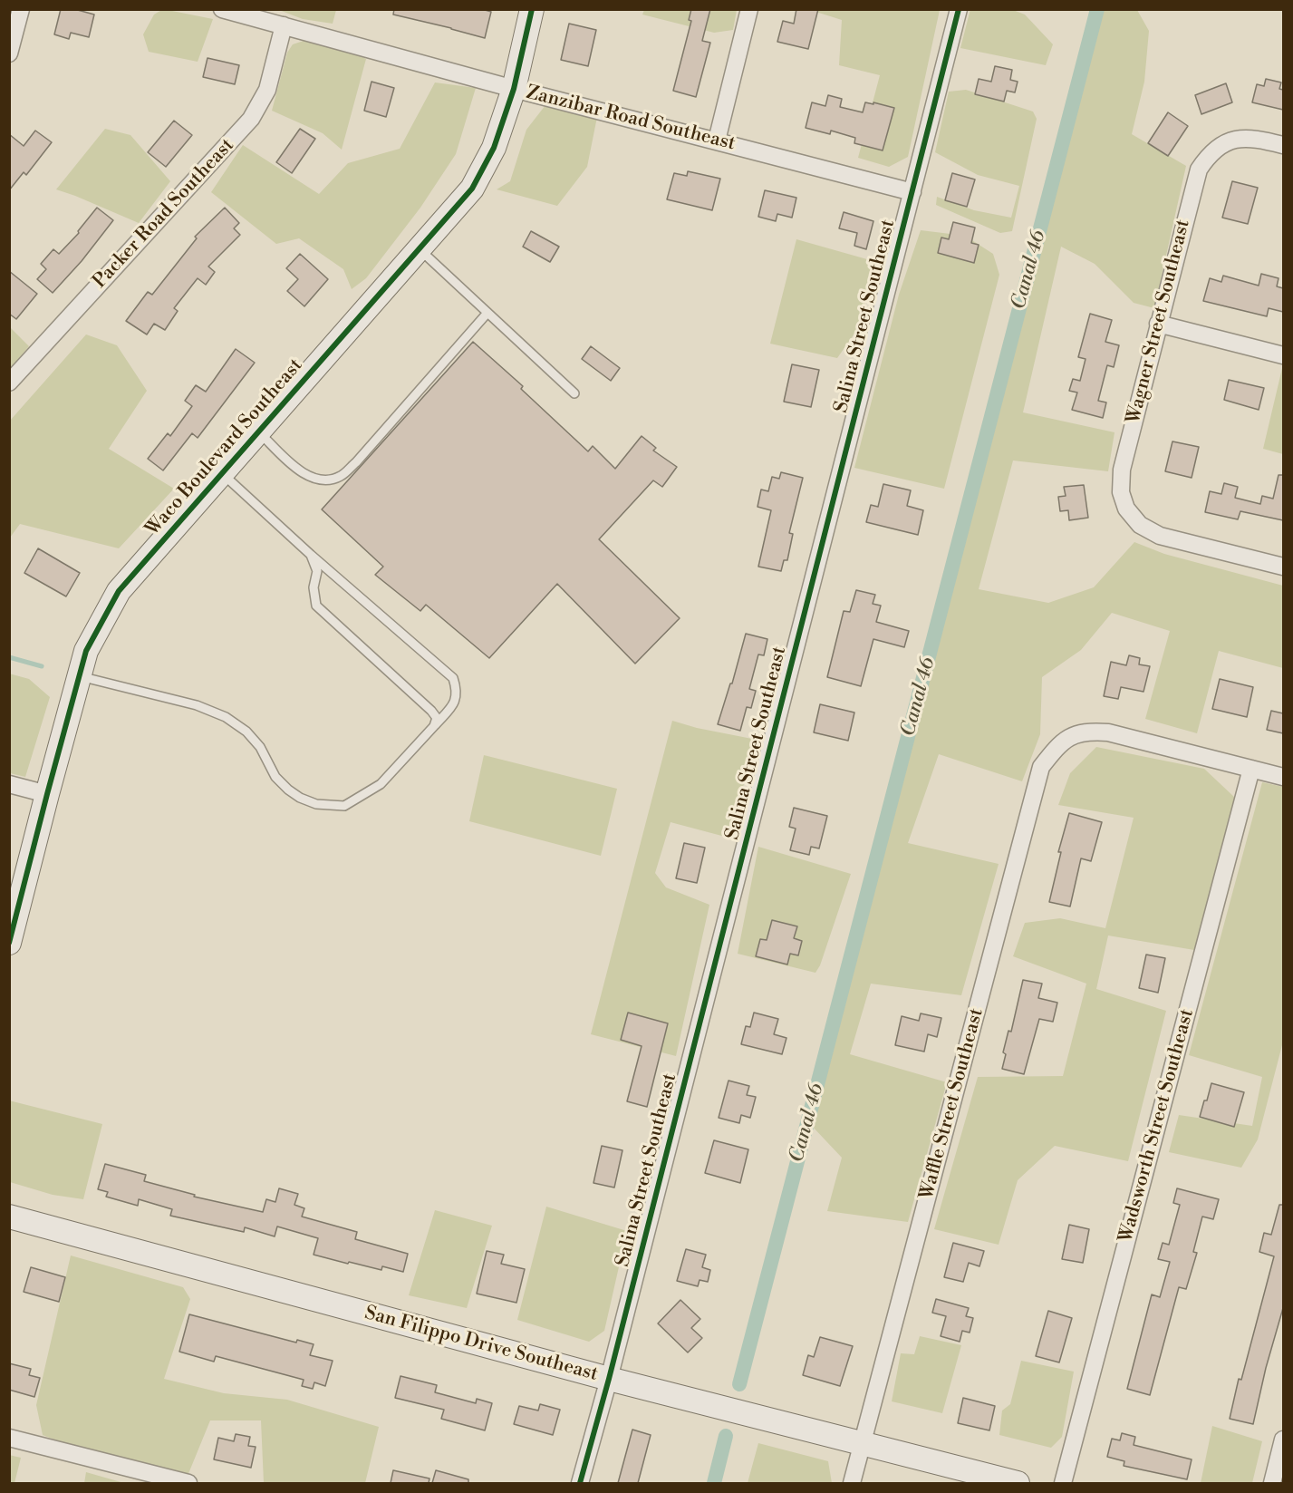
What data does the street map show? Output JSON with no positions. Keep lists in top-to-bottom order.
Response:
{
  "streets": {
    "street": [
      "Zanzibar Road Southeast",
      "Packer Road Southeast",
      "Salina Street Southeast",
      "Wagner Street Southeast",
      "Waco Boulevard Southeast",
      "Waffle Street Southeast",
      "Wadsworth Street Southeast",
      "San Filippo Drive Southeast"
    ]
  },
  "crossings": [
    ["Zanzibar Road Southeast", "Packer Road Southeast"],
    ["Zanzibar Road Southeast", "Salina Street Southeast"],
    ["Zanzibar Road Southeast", "Waco Boulevard Southeast"],
    ["Salina Street Southeast", "San Filippo Drive Southeast"],
    ["Waffle Street Southeast", "Wadsworth Street Southeast"],
    ["Waffle Street Southeast", "San Filippo Drive Southeast"]
  ],
  "water": ["Canal 46"]
}
